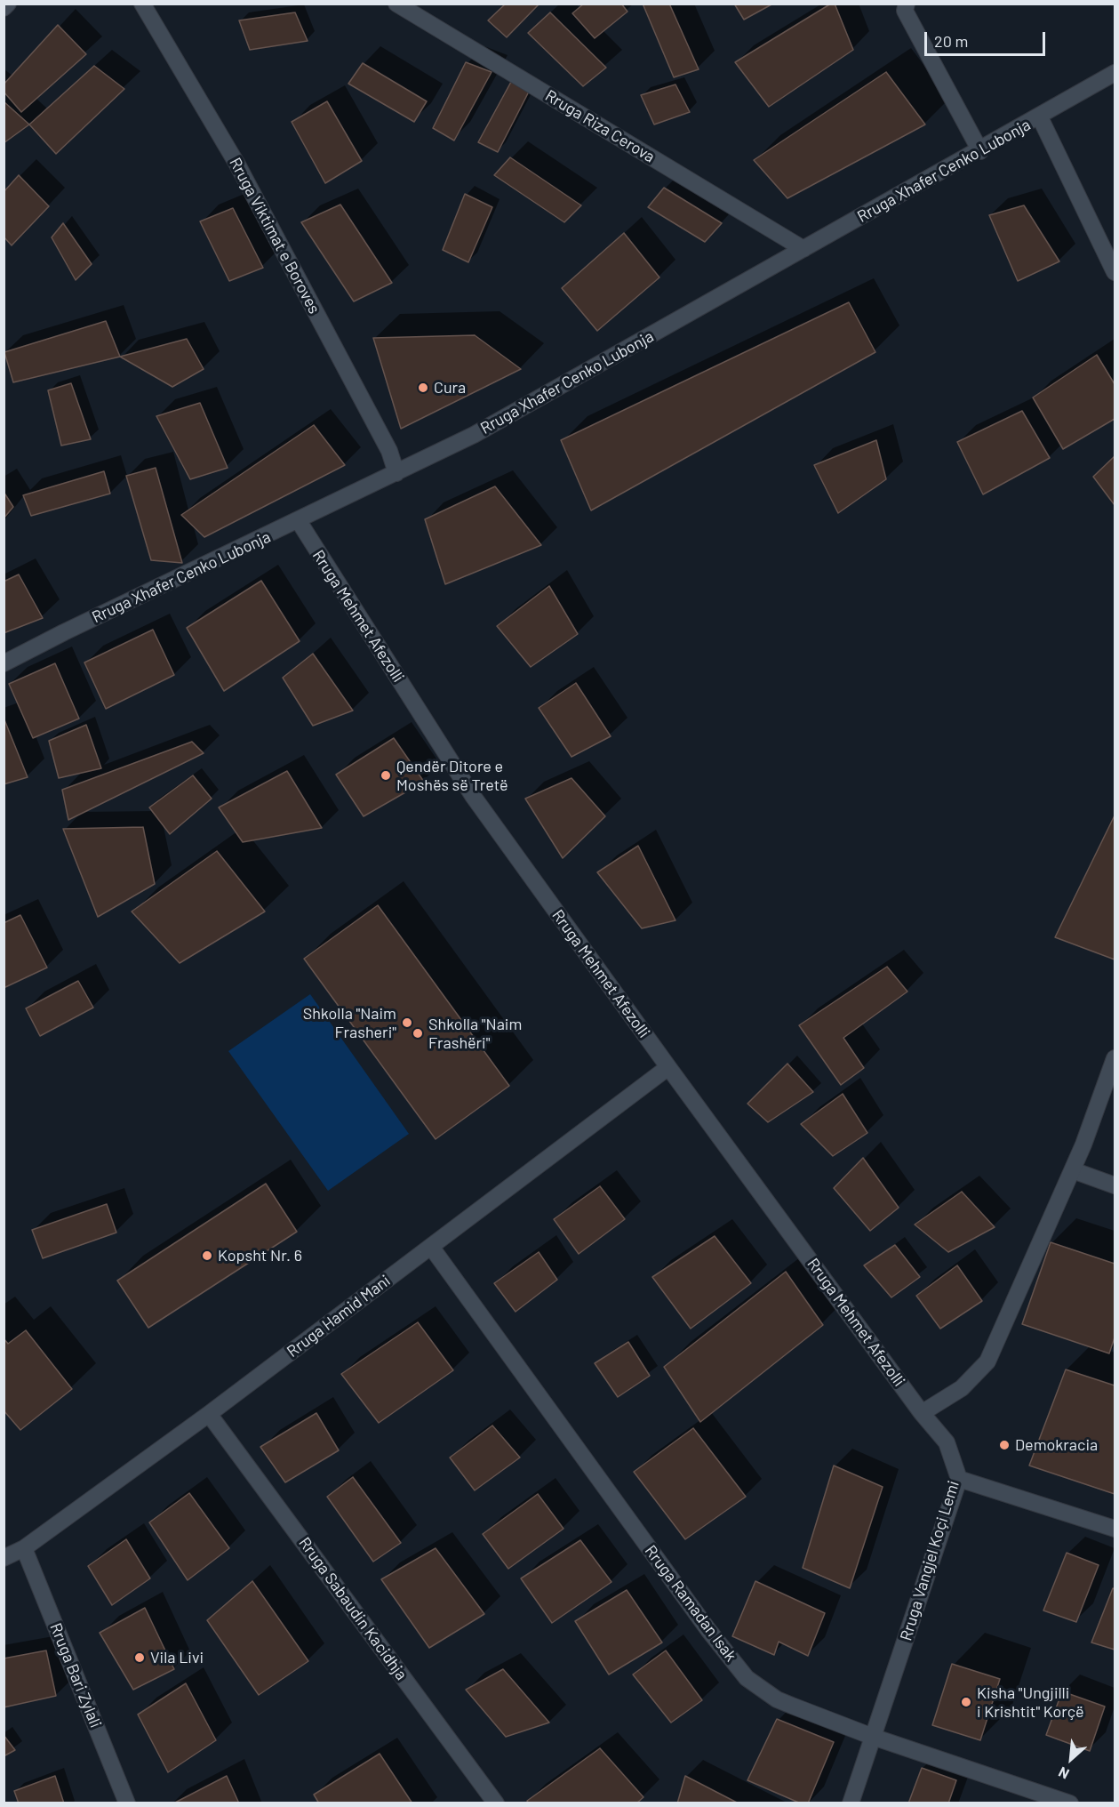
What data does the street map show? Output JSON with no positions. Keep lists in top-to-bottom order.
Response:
{
  "streets": {
    "street": [
      "Rruga Riza Cerova",
      "Rruga Xhafer Cenko Lubonja",
      "Rruga Viktimat e Boroves",
      "Rruga Mehmet Afezolli",
      "Rruga Hamid Mani",
      "Rruga Vangjel Koçi Lemi",
      "Rruga Ramadan Isak",
      "Rruga Sabaudin Kacidhja",
      "Rruga Bari Zylali"
    ]
  },
  "crossings": [
    ["Rruga Riza Cerova", "Rruga Xhafer Cenko Lubonja"],
    ["Rruga Xhafer Cenko Lubonja", "Rruga Viktimat e Boroves"],
    ["Rruga Xhafer Cenko Lubonja", "Rruga Mehmet Afezolli"],
    ["Rruga Mehmet Afezolli", "Rruga Hamid Mani"],
    ["Rruga Mehmet Afezolli", "Rruga Vangjel Koçi Lemi"],
    ["Rruga Hamid Mani", "Rruga Ramadan Isak"],
    ["Rruga Hamid Mani", "Rruga Sabaudin Kacidhja"],
    ["Rruga Hamid Mani", "Rruga Bari Zylali"],
    ["Rruga Vangjel Koçi Lemi", "Rruga Ramadan Isak"]
  ],
  "places": [
    "Cura",
    "Qendër Ditore e Moshës së Tretë",
    "Shkolla \"Naim Frasheri\"",
    "Shkolla \"Naim Frashëri\"",
    "Kopsht Nr. 6",
    "Demokracia",
    "Vila Livi",
    "Kisha \"Ungjilli i Krishtit\" Korçë"
  ],
  "scale_bar": "20 m",
  "north": "bottom left"
}
